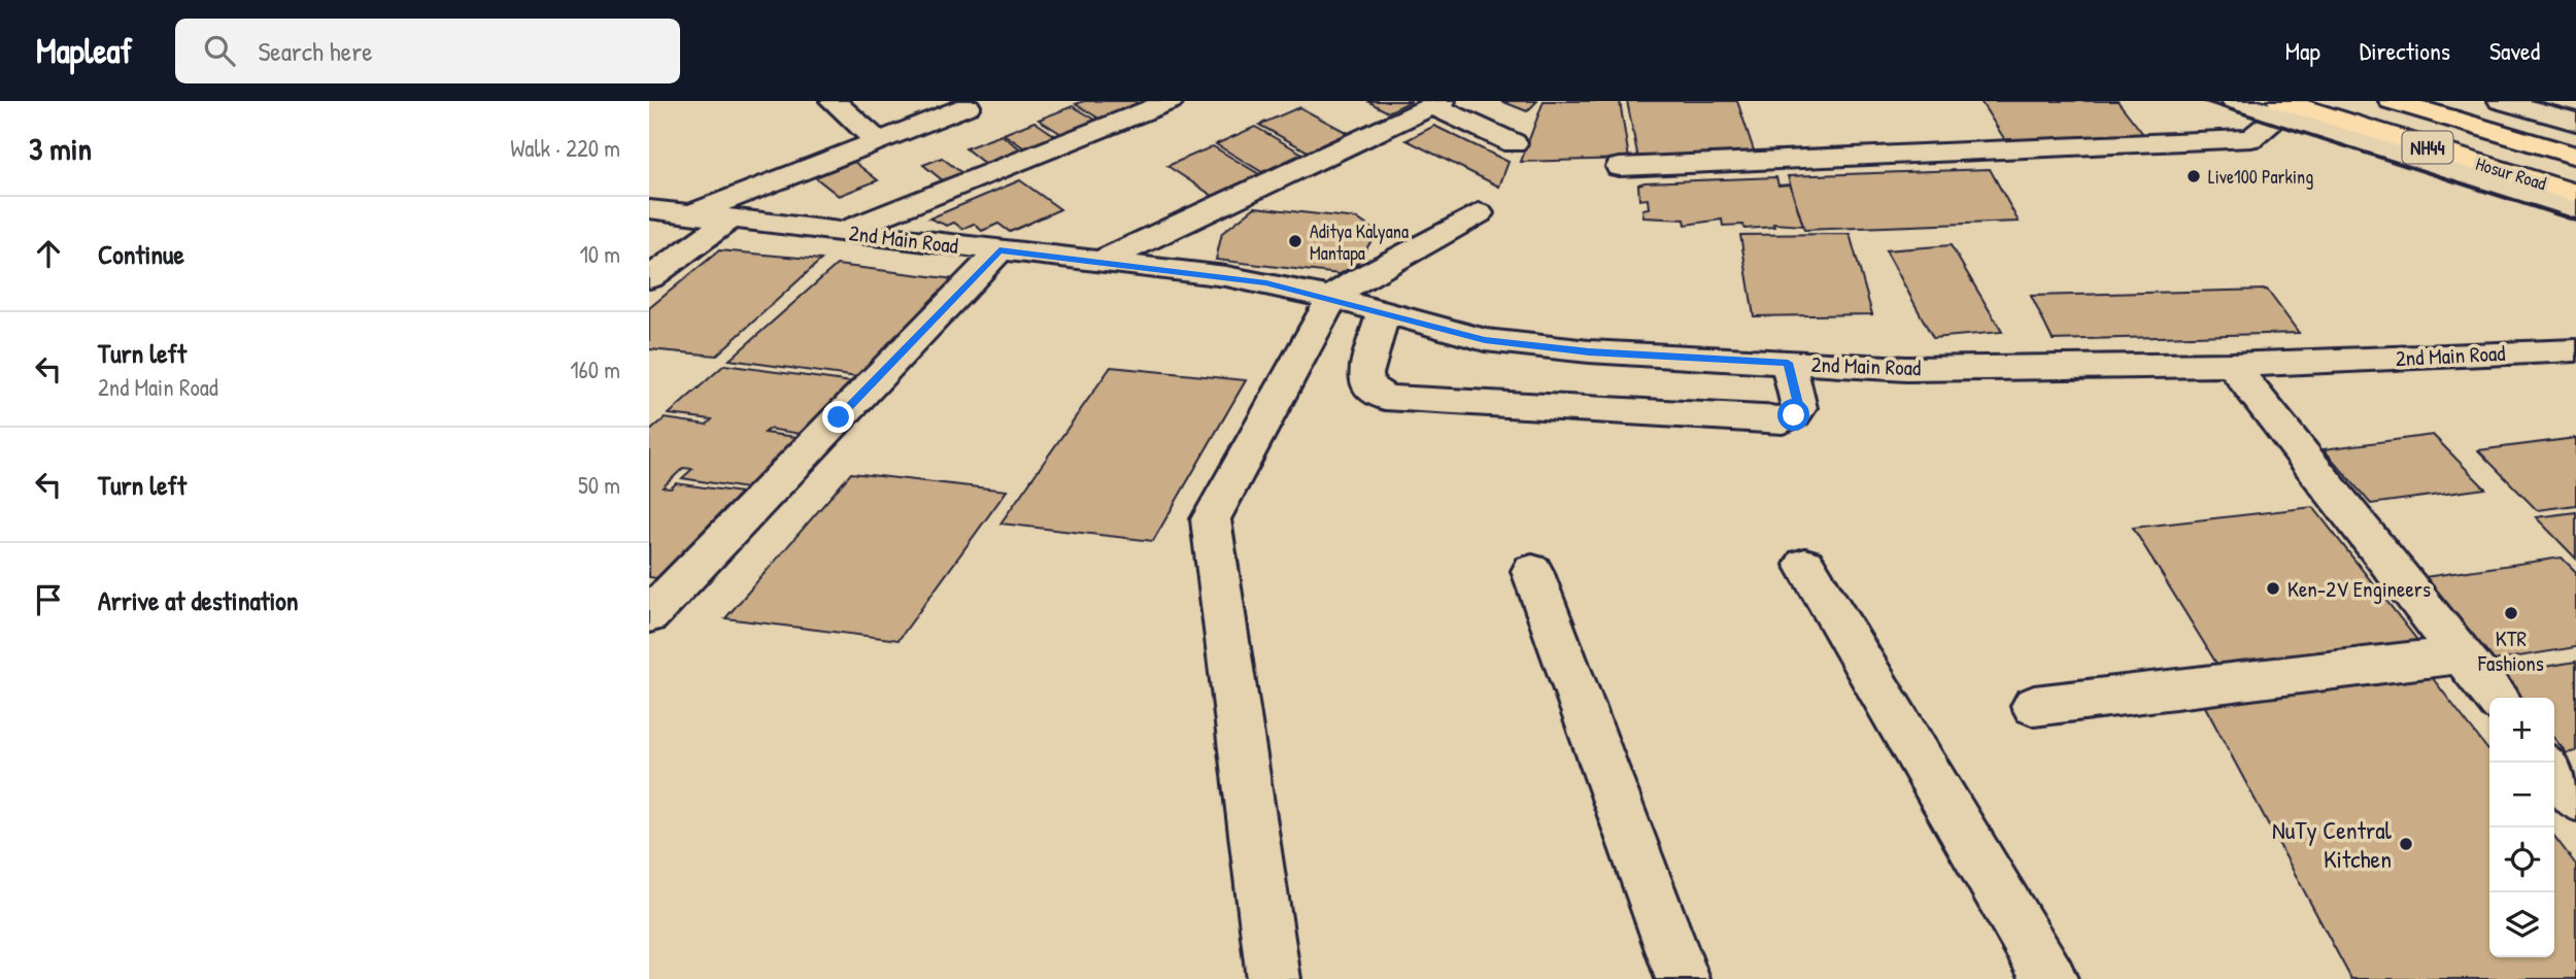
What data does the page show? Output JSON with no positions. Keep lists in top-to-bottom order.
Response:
{
  "streets": {
    "highway": ["NH44", "Hosur Road"],
    "street": ["2nd Main Road"]
  },
  "places": [
    "Live100 Parking",
    "Aditya Kalyana Mantapa",
    "Ken-2V Engineers",
    "KTR Fashions",
    "NuTy Central Kitchen"
  ],
  "page": {
    "header": "Mapleaf",
    "search": "Search here",
    "nav": ["Map", "Directions", "Saved"],
    "heading": ["3 min", "Walk · 220 m"],
    "list": [
      ["Continue", "10 m"],
      ["Turn left", "2nd Main Road", "160 m"],
      ["Turn left", "50 m"],
      "Arrive at destination"
    ],
    "map_buttons": ["+", "−"]
  }
}
